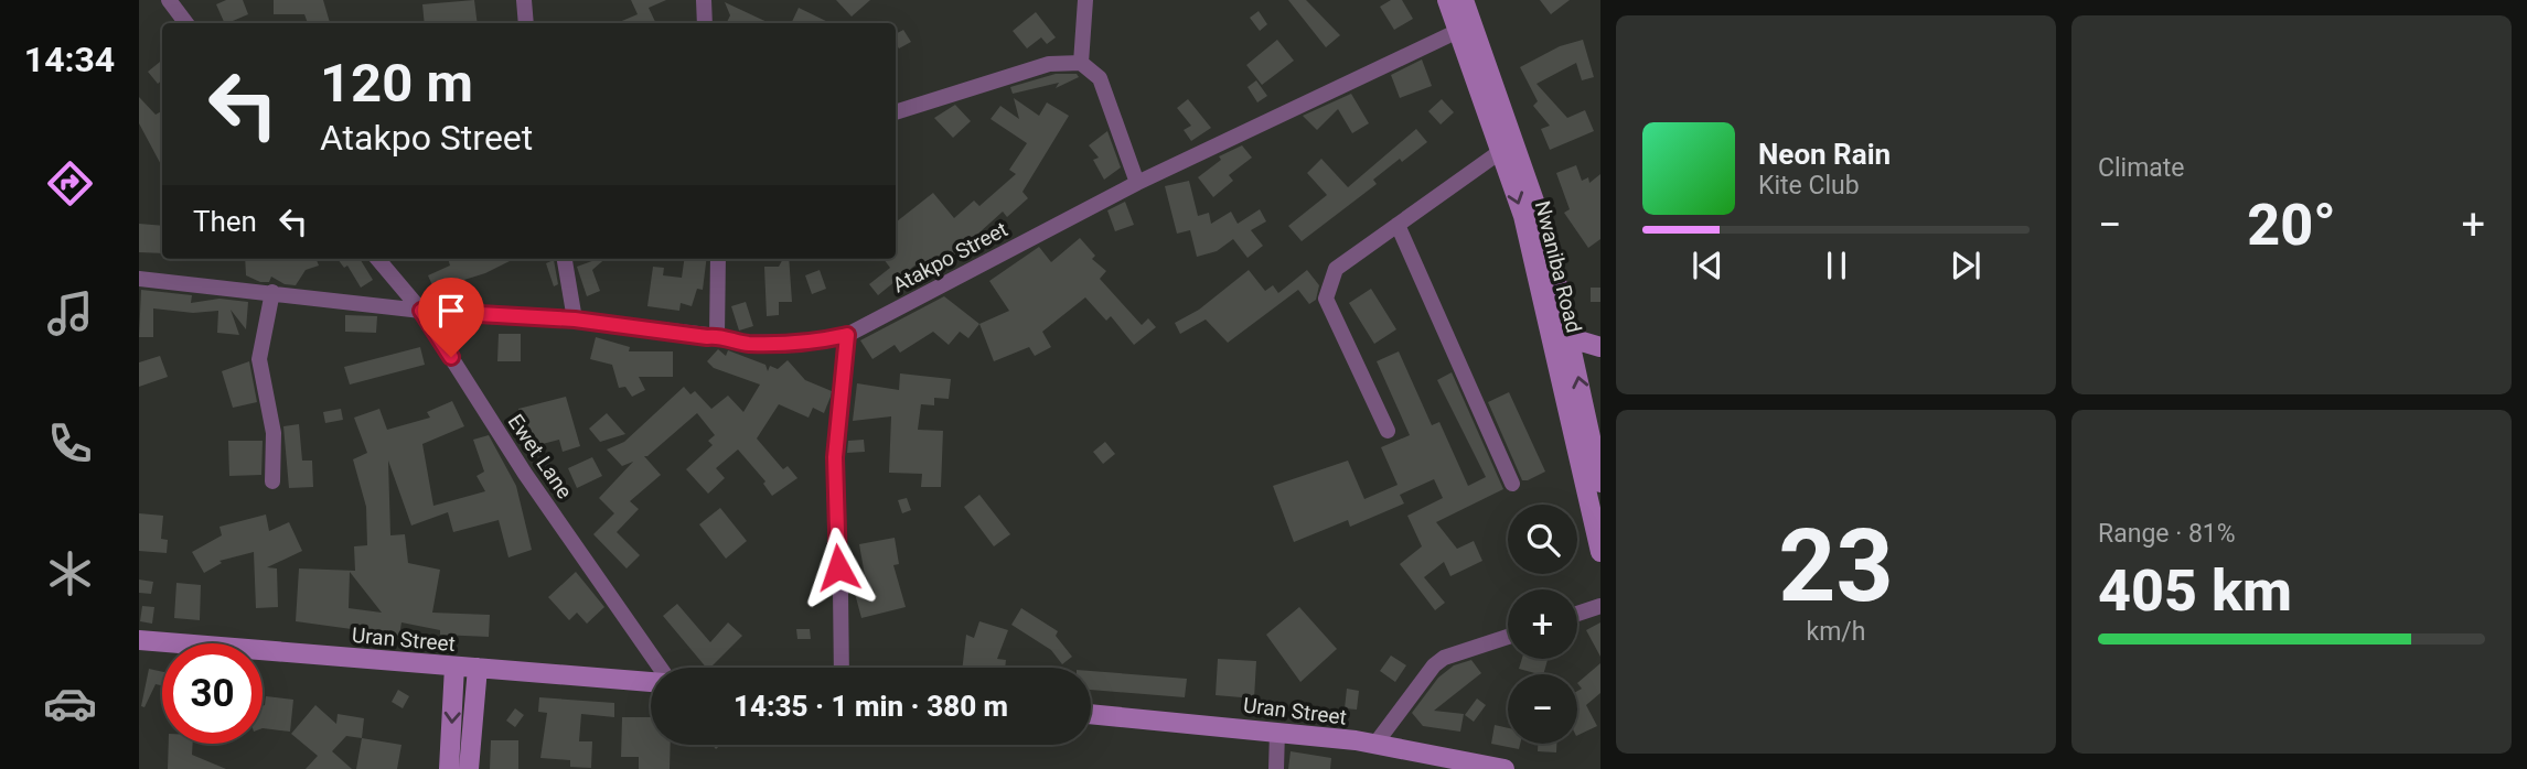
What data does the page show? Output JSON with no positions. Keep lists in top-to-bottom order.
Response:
{
  "streets": {
    "street": [
      "Atakpo Street",
      "Nwaniba Road",
      "Ewet Lane",
      "Uran Street"
    ]
  },
  "crossings": [
    ["Atakpo Street", "Nwaniba Road"],
    ["Atakpo Street", "Ewet Lane"]
  ],
  "page": {
    "tabs": "14:34",
    "tile": [
      "Climate",
      ["23", "km/h"],
      ["Range · 81%", "405 km"]
    ],
    "turn": ["120 m", "Atakpo Street"],
    "song": ["Neon Rain", "Kite Club"],
    "then": "Then",
    "heat": ["−", "20°", "+"],
    "map_buttons": ["+", "−"],
    "limit": "30",
    "trip": "14:35 · 1 min · 380 m"
  }
}
